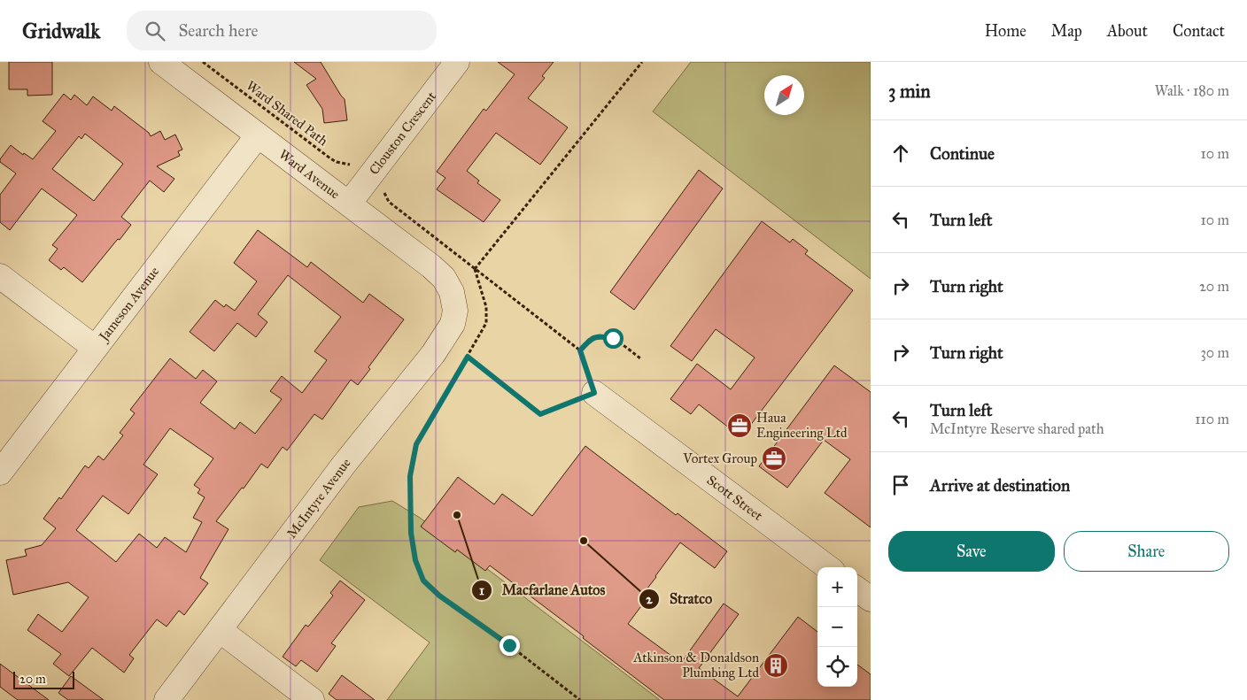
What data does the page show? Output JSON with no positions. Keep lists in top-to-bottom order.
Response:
{
  "streets": {
    "street": [
      "Clouston Crescent",
      "Ward Avenue",
      "Jameson Avenue",
      "Scott Street",
      "McIntyre Avenue"
    ],
    "path": ["Ward Shared Path"]
  },
  "crossings": [
    ["Clouston Crescent", "Ward Avenue"],
    ["Ward Avenue", "Jameson Avenue"],
    ["Ward Avenue", "McIntyre Avenue"]
  ],
  "places": {
    "office": ["Haua Engineering Ltd", "Vortex Group"],
    "other": ["Macfarlane Autos", "Stratco"],
    "building": ["Atkinson & Donaldson Plumbing Ltd"]
  },
  "scale_bar": "20 m",
  "north": "top right",
  "page": {
    "header": "Gridwalk",
    "search": "Search here",
    "nav": [
      "Home",
      "Map",
      "About",
      "Contact"
    ],
    "heading": ["3 min", "Walk · 180 m"],
    "list": [
      ["Continue", "10 m"],
      ["Turn left", "10 m"],
      ["Turn right", "20 m"],
      ["Turn right", "30 m"],
      ["Turn left", "McIntyre Reserve shared path", "110 m"],
      "Arrive at destination"
    ],
    "buttons": ["Save", "Share"],
    "map_buttons": ["+", "−"],
    "scale": "20 m"
  }
}
